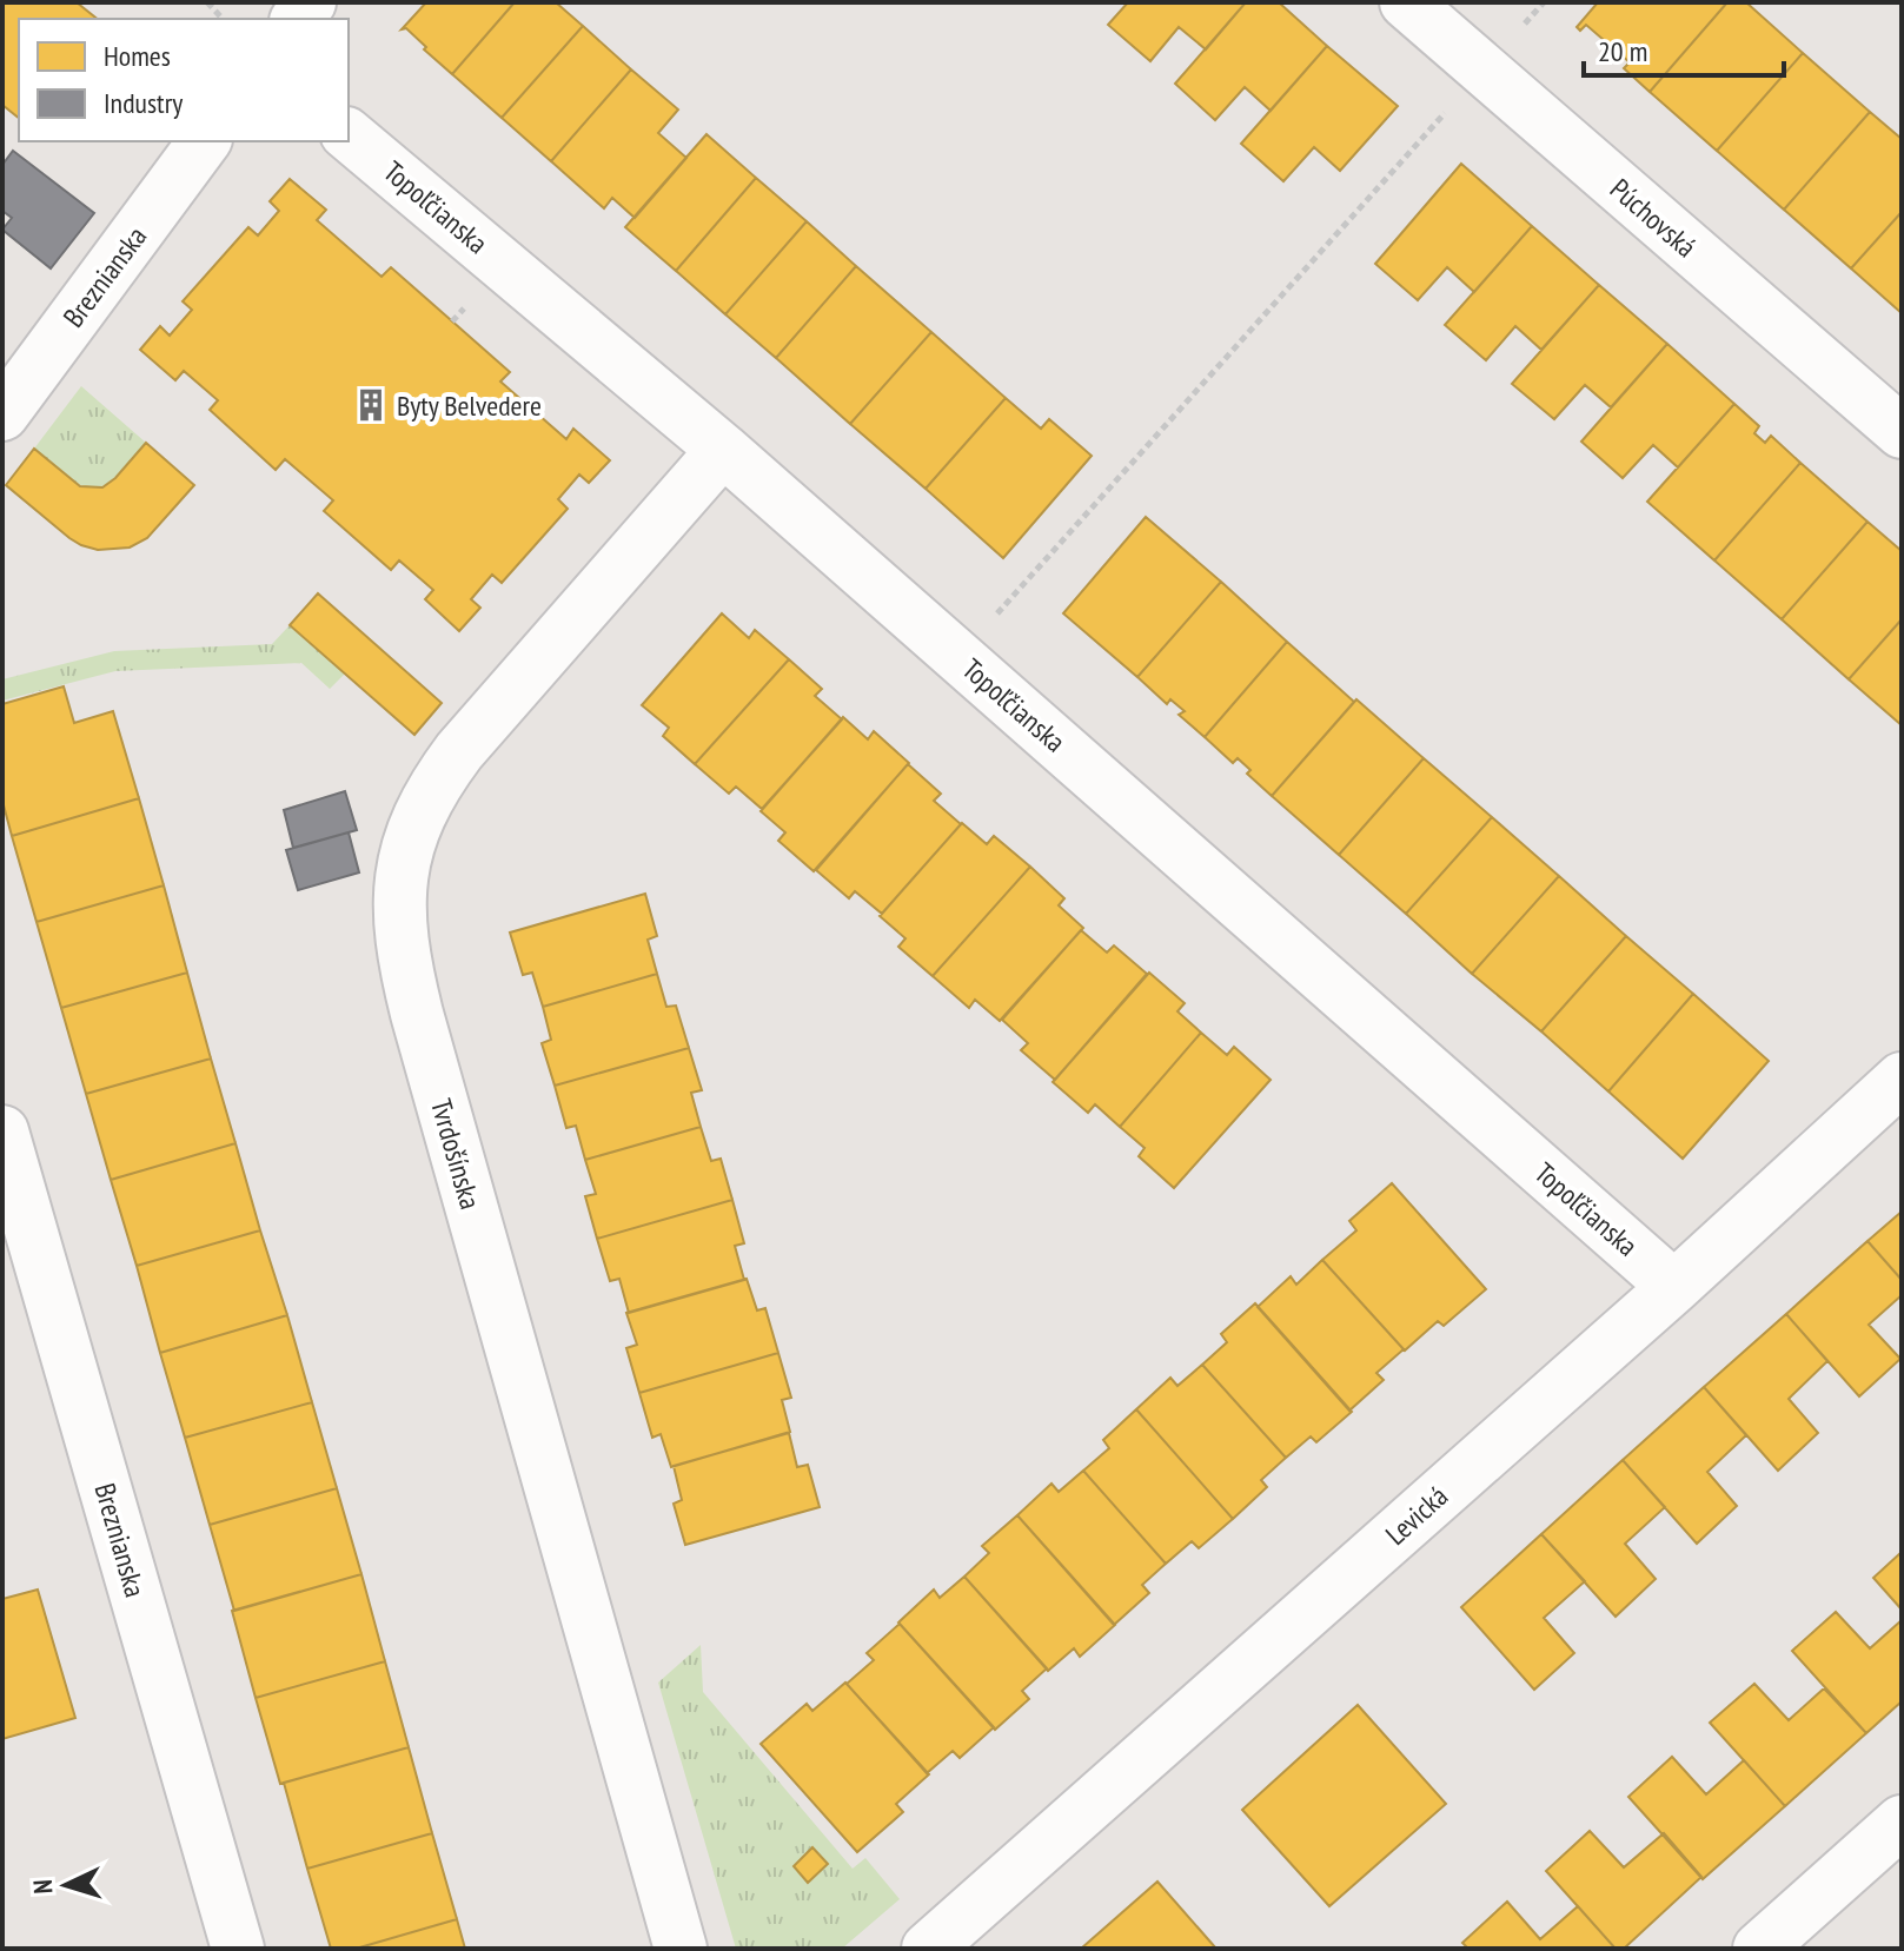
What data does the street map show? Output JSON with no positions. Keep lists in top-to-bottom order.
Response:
{
  "streets": {
    "street": [
      "Topoľčianska",
      "Púchovská",
      "Breznianska",
      "Tvrdošínska",
      "Levická"
    ]
  },
  "crossings": [
    ["Topoľčianska", "Tvrdošínska"],
    ["Topoľčianska", "Levická"]
  ],
  "places": {
    "building": ["Byty Belvedere"]
  },
  "legend": ["Homes", "Industry"],
  "scale_bar": "20 m",
  "north": "left"
}
